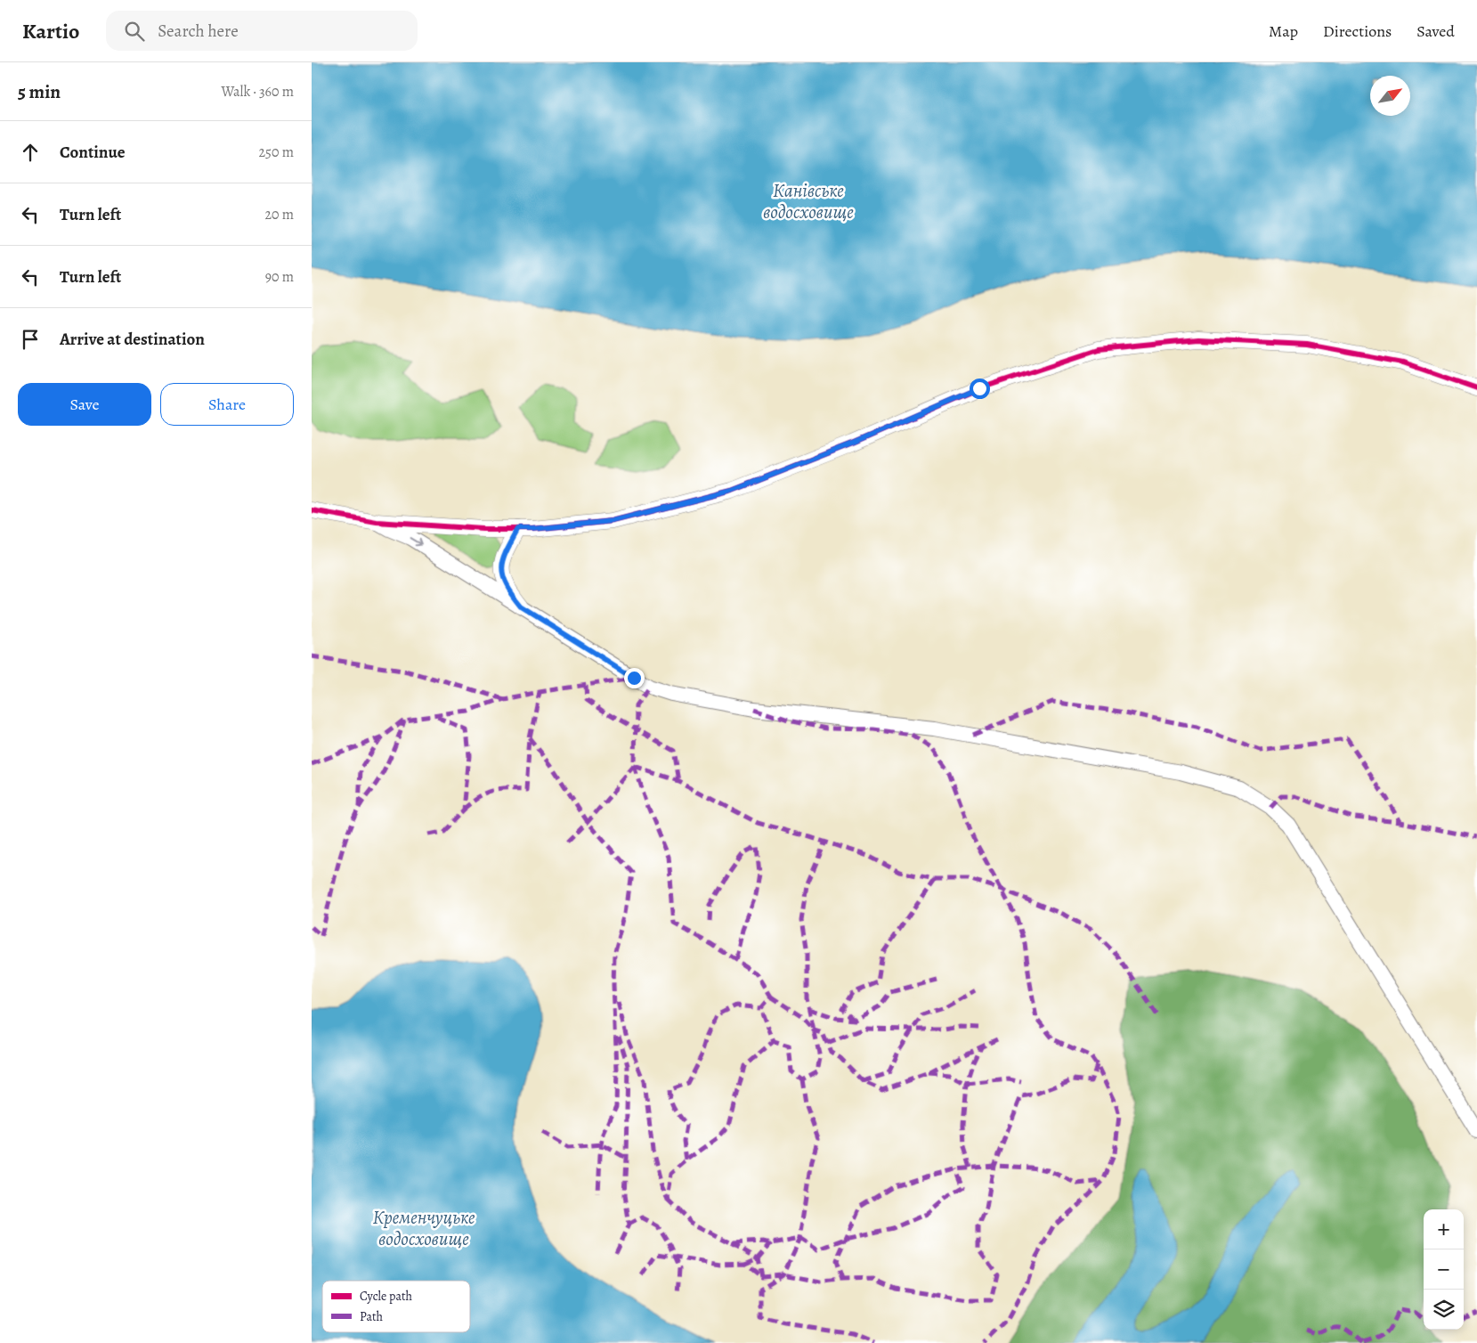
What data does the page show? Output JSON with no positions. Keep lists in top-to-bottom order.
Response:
{
  "water": ["Канівське водосховище", "Кременчуцьке водосховище"],
  "legend": ["Cycle path", "Path"],
  "north": "top right",
  "page": {
    "header": "Kartio",
    "search": "Search here",
    "nav": ["Map", "Directions", "Saved"],
    "heading": ["5 min", "Walk · 360 m"],
    "list": [
      ["Continue", "250 m"],
      ["Turn left", "20 m"],
      ["Turn left", "90 m"],
      "Arrive at destination"
    ],
    "buttons": ["Save", "Share"],
    "map_buttons": ["+", "−"]
  }
}
